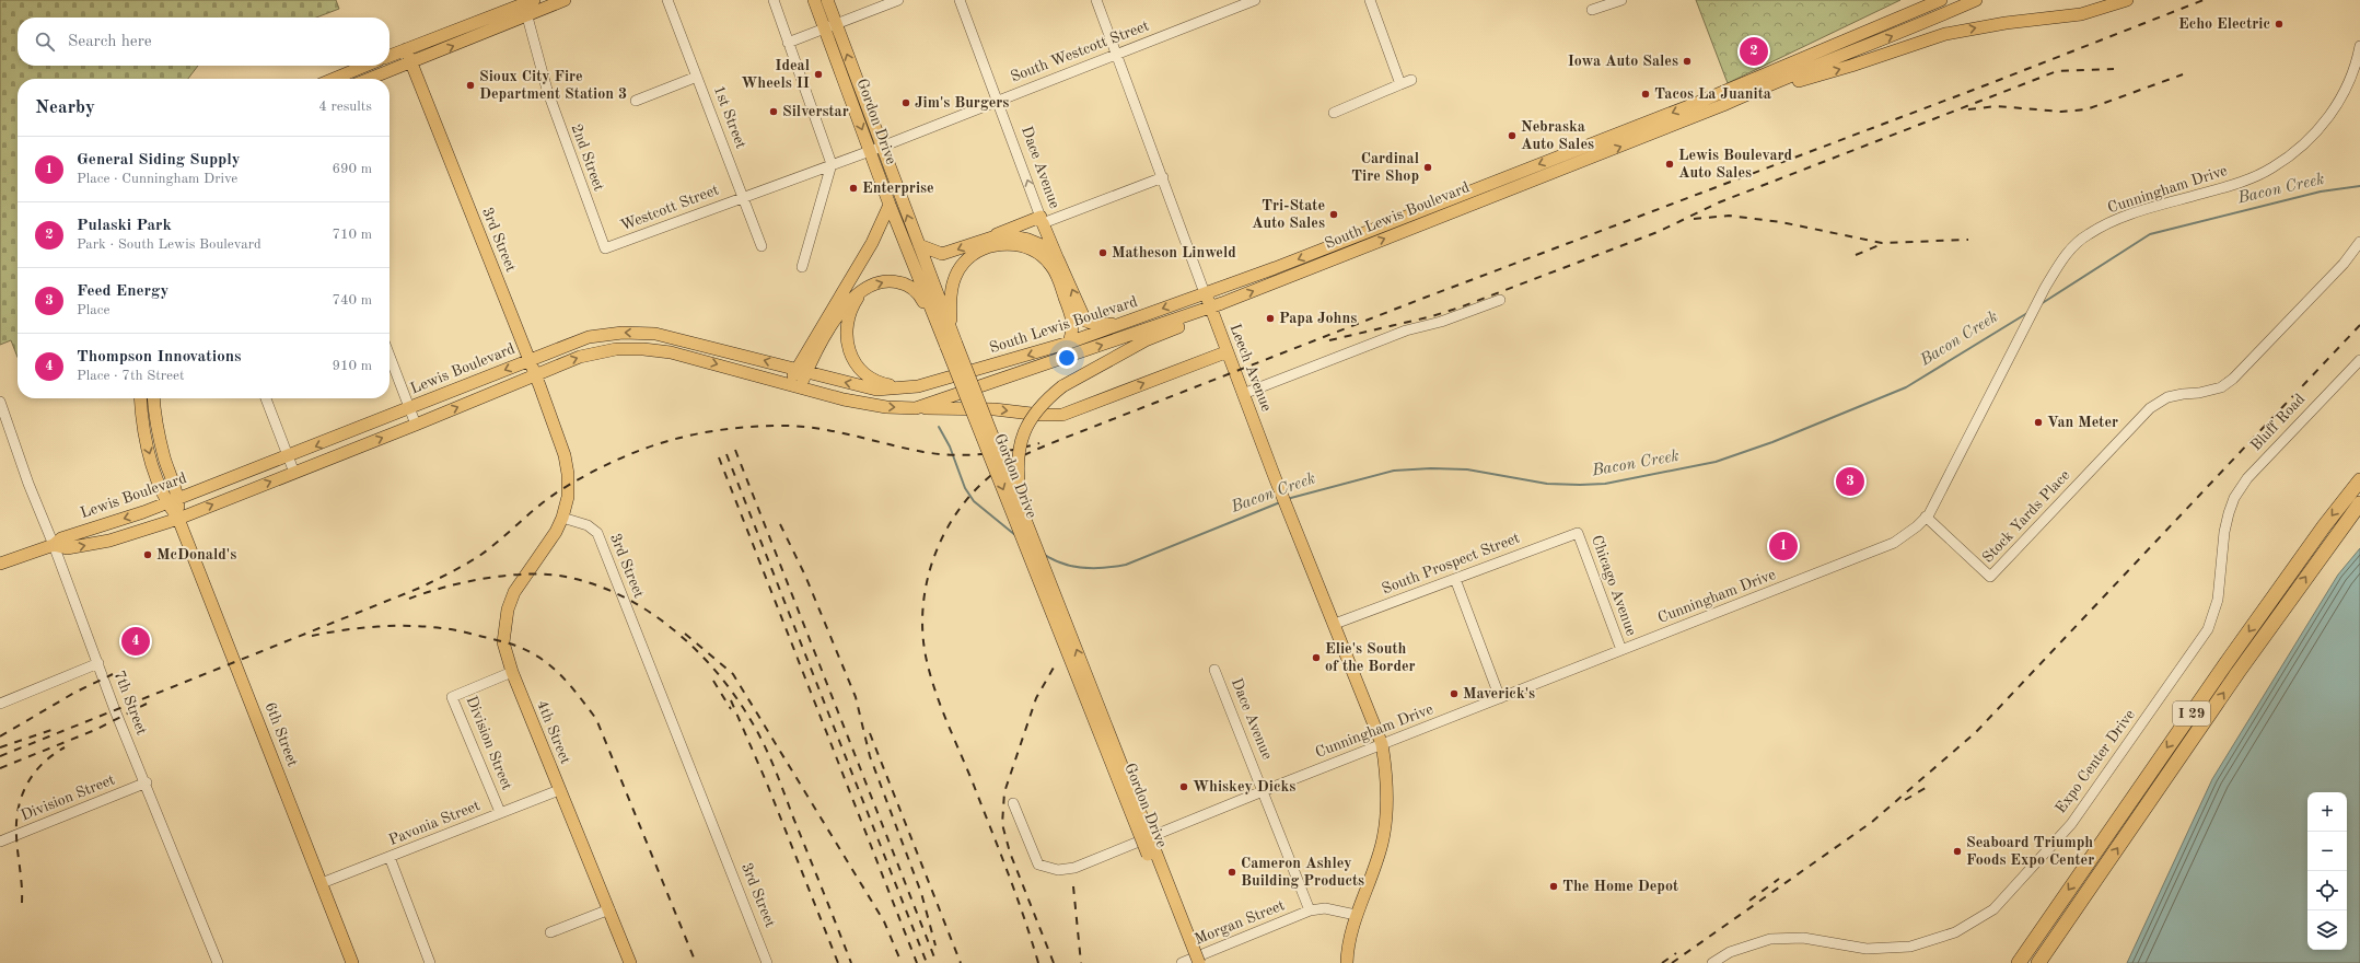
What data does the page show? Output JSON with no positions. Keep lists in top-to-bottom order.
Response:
{
  "streets": {
    "highway": ["I 29"],
    "main road": [
      "Gordon Drive",
      "South Lewis Boulevard",
      "3rd Street",
      "Leech Avenue",
      "Lewis Boulevard",
      "4th Street",
      "6th Street"
    ],
    "street": [
      "South Westcott Street",
      "1st Street",
      "2nd Street",
      "Dace Avenue",
      "Cunningham Drive",
      "Westcott Street",
      "Bluff Road",
      "Stock Yards Place",
      "South Prospect Street",
      "Chicago Avenue",
      "7th Street",
      "Division Street",
      "Expo Center Drive",
      "Pavonia Street",
      "Morgan Street"
    ]
  },
  "crossings": [
    ["South Westcott Street", "1st Street"],
    ["South Westcott Street", "Gordon Drive"],
    ["South Westcott Street", "Dace Avenue"],
    ["South Westcott Street", "Westcott Street"],
    ["South Westcott Street", "Leech Avenue"],
    ["1st Street", "Westcott Street"],
    ["2nd Street", "Westcott Street"],
    ["Dace Avenue", "Cunningham Drive"],
    ["Dace Avenue", "Morgan Street"],
    ["Cunningham Drive", "Leech Avenue"],
    ["Cunningham Drive", "Stock Yards Place"],
    ["Cunningham Drive", "Chicago Avenue"],
    ["South Lewis Boulevard", "Leech Avenue"],
    ["South Lewis Boulevard", "Lewis Boulevard"],
    ["3rd Street", "Lewis Boulevard"],
    ["3rd Street", "4th Street"],
    ["Leech Avenue", "South Prospect Street"],
    ["Lewis Boulevard", "7th Street"],
    ["Lewis Boulevard", "6th Street"],
    ["Bluff Road", "Expo Center Drive"],
    ["South Prospect Street", "Chicago Avenue"],
    ["7th Street", "Division Street"],
    ["4th Street", "Division Street"],
    ["4th Street", "Pavonia Street"],
    ["6th Street", "Pavonia Street"],
    ["Division Street", "Pavonia Street"]
  ],
  "water": ["Bacon Creek"],
  "places": [
    "Echo Electric",
    "Iowa Auto Sales",
    "Ideal Wheels II",
    "Sioux City Fire Department Station 3",
    "Tacos La Juanita",
    "Jim's Burgers",
    "Silverstar",
    "Nebraska Auto Sales",
    "Lewis Boulevard Auto Sales",
    "Cardinal Tire Shop",
    "Enterprise",
    "Tri-State Auto Sales",
    "Matheson Linweld",
    "Papa Johns",
    "Van Meter",
    "McDonald's",
    "Elie's South of the Border",
    "Maverick's",
    "Whiskey Dicks",
    "Seaboard Triumph Foods Expo Center",
    "Cameron Ashley Building Products",
    "The Home Depot"
  ],
  "page": {
    "search": "Search here",
    "pins": [
      "2",
      "3",
      "1",
      "4"
    ],
    "heading": ["Nearby", "4 results"],
    "list": [
      {
        "mark": "1",
        "name": "General Siding Supply",
        "note": "Place · Cunningham Drive",
        "value": "690 m"
      },
      {
        "mark": "2",
        "name": "Pulaski Park",
        "note": "Park · South Lewis Boulevard",
        "value": "710 m"
      },
      {
        "mark": "3",
        "name": "Feed Energy",
        "note": "Place",
        "value": "740 m"
      },
      {
        "mark": "4",
        "name": "Thompson Innovations",
        "note": "Place · 7th Street",
        "value": "910 m"
      }
    ],
    "map_buttons": ["+", "−"]
  }
}
